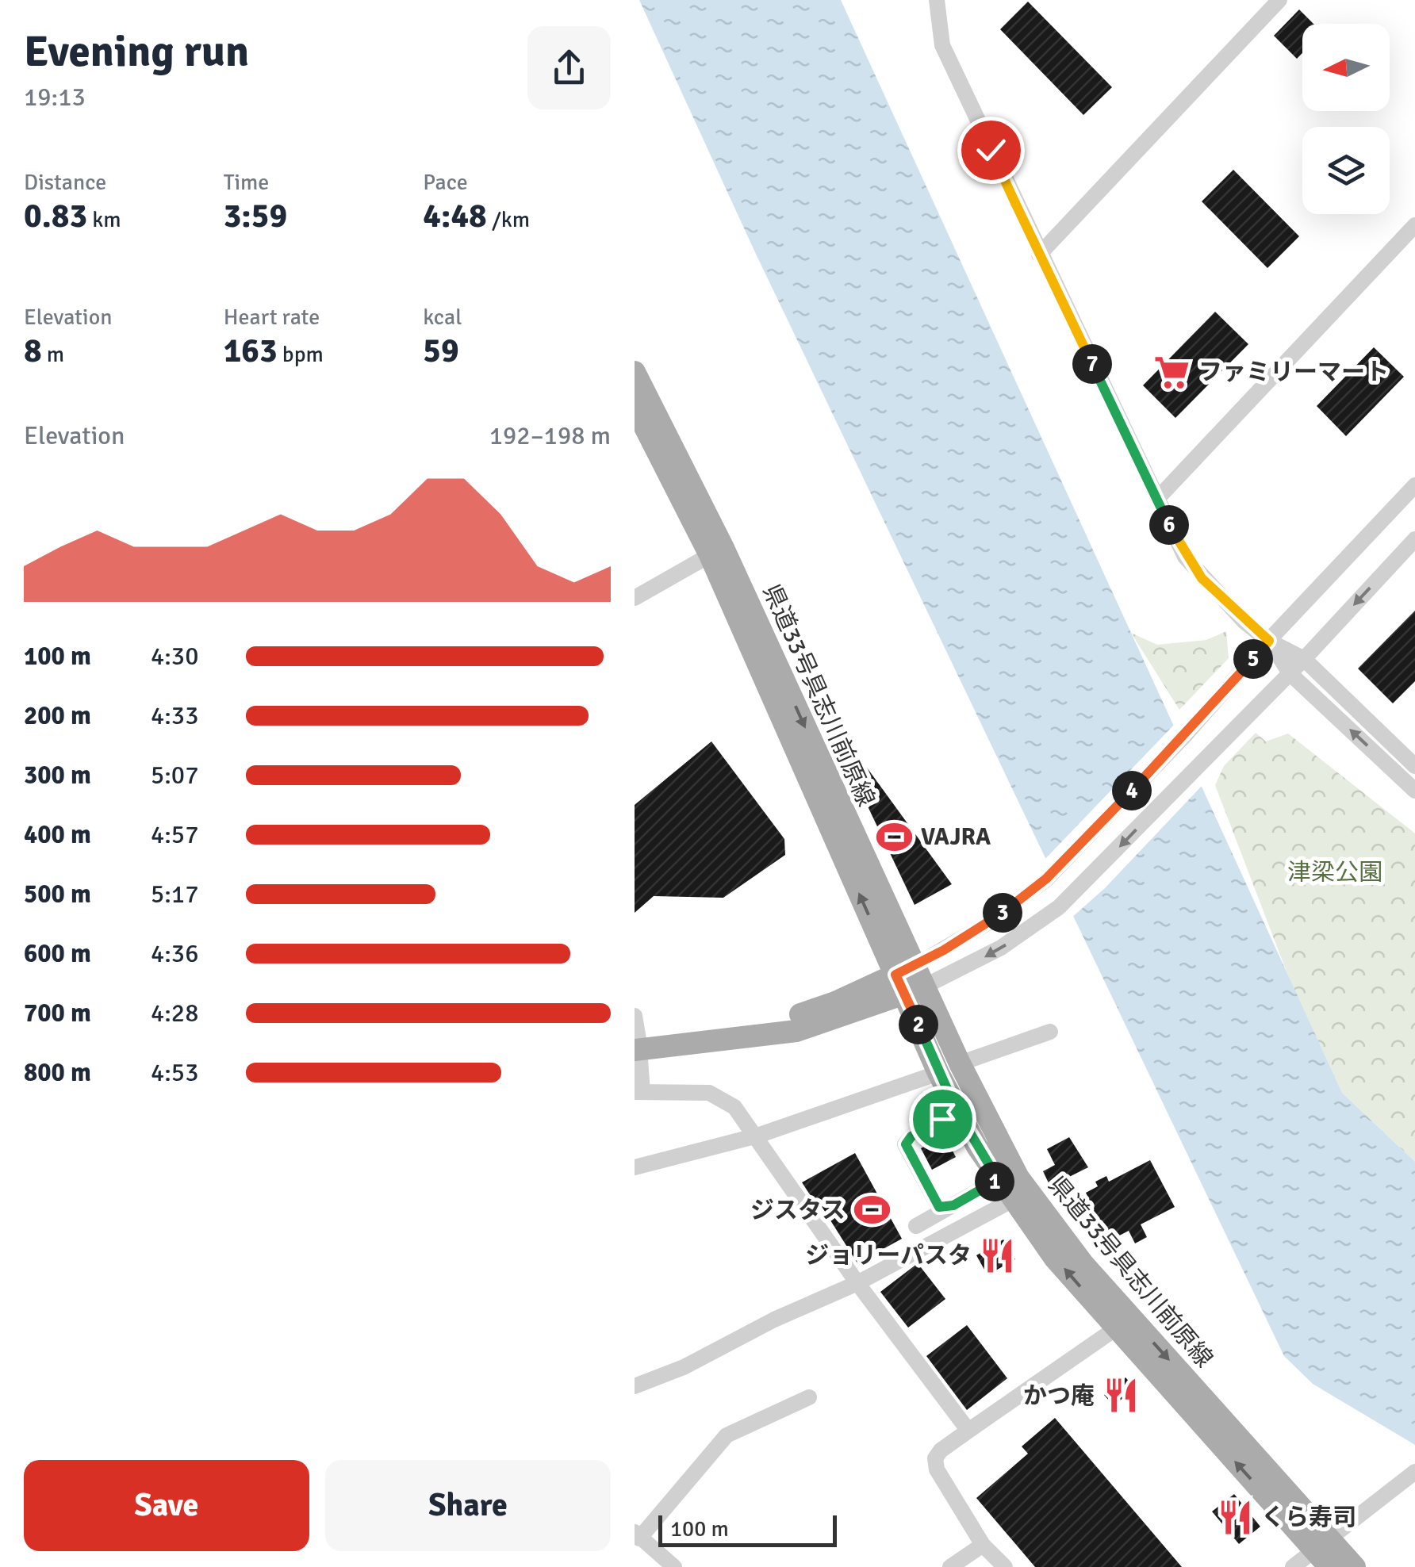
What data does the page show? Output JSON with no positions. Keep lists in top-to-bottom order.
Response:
{
  "streets": {
    "main road": ["県道33号具志川前原線"]
  },
  "parks": ["津梁公園"],
  "places": {
    "supermarket": ["ファミリーマート"],
    "sports": ["VAJRA", "ジスタス"],
    "restaurant": ["ジョリーパスタ", "かつ庵", "くら寿司"]
  },
  "scale_bar": "100 m",
  "north": "left",
  "page": {
    "heading": ["Evening run", "19:13"],
    "stats": [
      ["Distance", "0.83 km"],
      ["Time", "3:59"],
      ["Pace", "4:48 /km"],
      ["Elevation", "8 m"],
      ["Heart rate", "163 bpm"],
      ["kcal", "59"]
    ],
    "pins": [
      "7",
      "6",
      "5",
      "4",
      "3",
      "2",
      "1"
    ],
    "chart": ["Elevation", "192–198 m"],
    "list": [
      {
        "name": "100 m",
        "note": "4:30"
      },
      {
        "name": "200 m",
        "note": "4:33"
      },
      {
        "name": "300 m",
        "note": "5:07"
      },
      {
        "name": "400 m",
        "note": "4:57"
      },
      {
        "name": "500 m",
        "note": "5:17"
      },
      {
        "name": "600 m",
        "note": "4:36"
      },
      {
        "name": "700 m",
        "note": "4:28"
      },
      {
        "name": "800 m",
        "note": "4:53"
      }
    ],
    "buttons": ["Save", "Share"],
    "scale": "100 m"
  }
}
